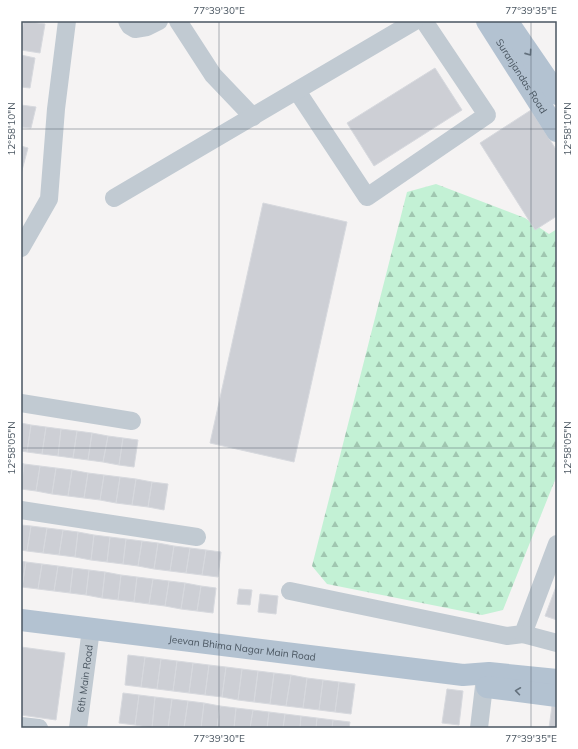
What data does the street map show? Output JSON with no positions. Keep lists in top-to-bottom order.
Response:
{
  "streets": {
    "main road": ["Suranjandas Road", "Jeevan Bhima Nagar Main Road"],
    "street": ["6th Main Road"]
  },
  "crossings": [
    ["Jeevan Bhima Nagar Main Road", "6th Main Road"]
  ],
  "coordinates": [
    "77°39'30\"E",
    "77°39'35\"E",
    "12°58'10\"N",
    "12°58'05\"N"
  ]
}
